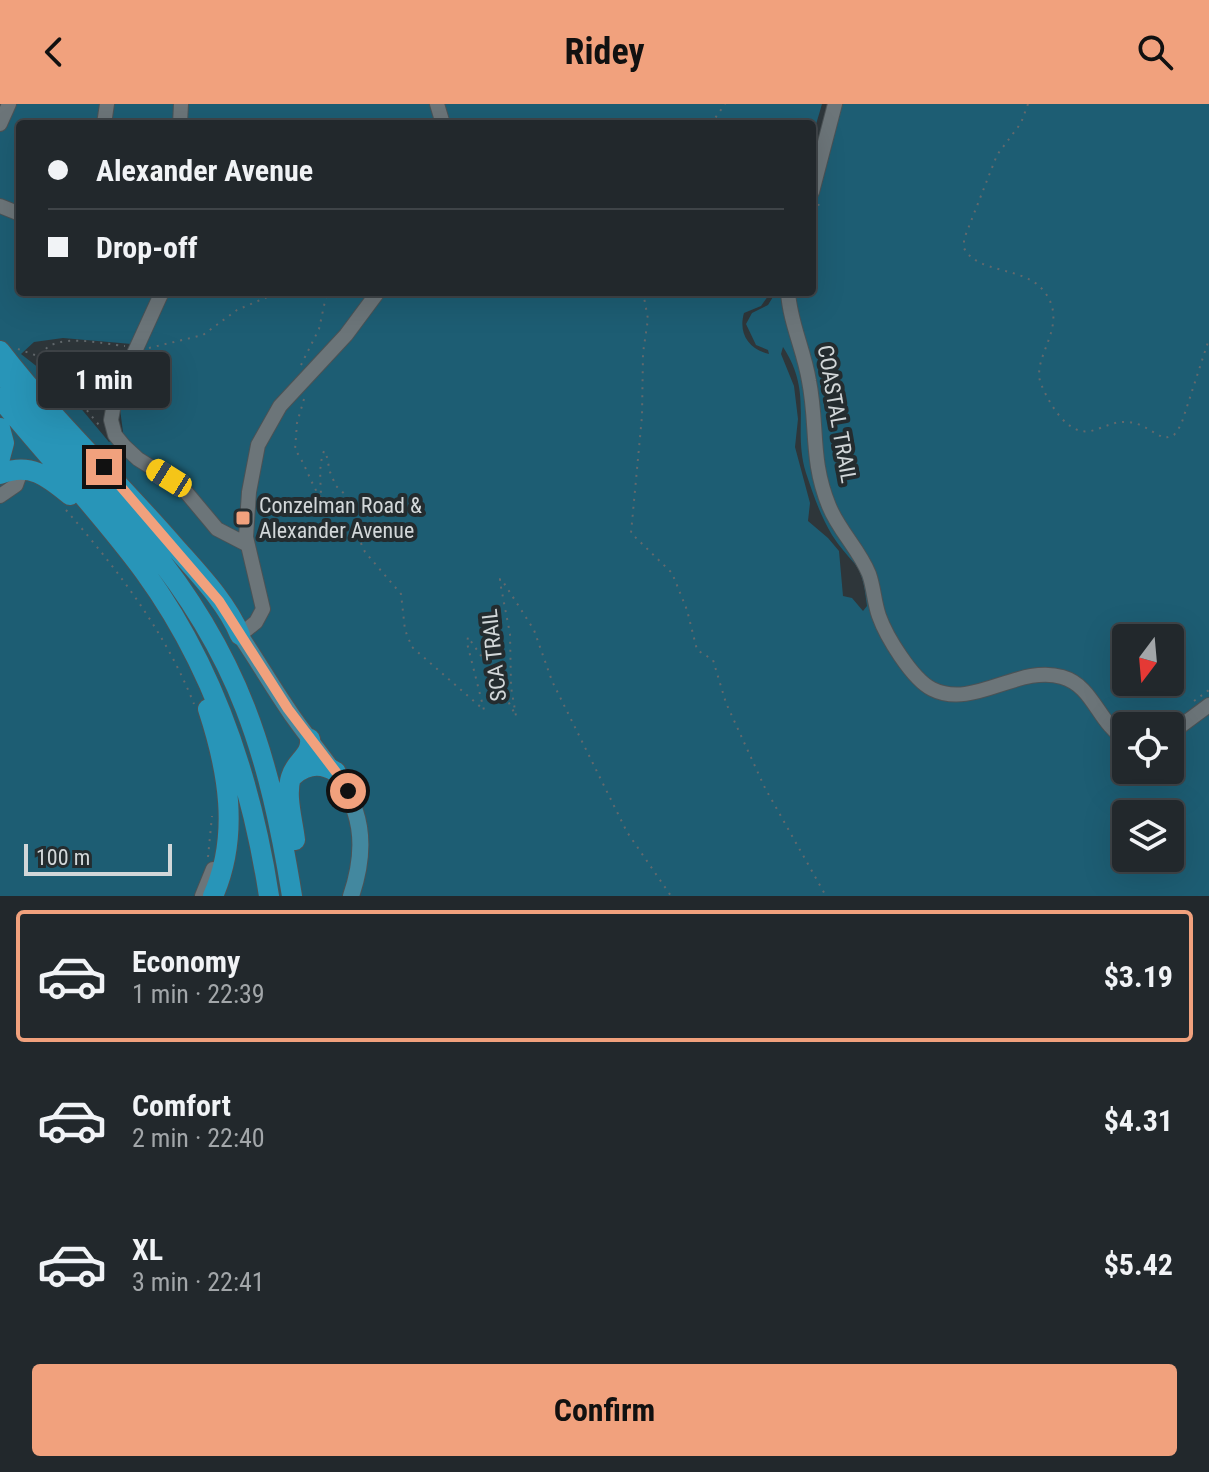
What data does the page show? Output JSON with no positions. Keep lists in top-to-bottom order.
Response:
{
  "streets": {
    "path": ["SCA TRAIL"]
  },
  "places": {
    "transit": ["Conzelman Road & Alexander Avenue"]
  },
  "scale_bar": "100 m",
  "north": "bottom",
  "page": {
    "header": "Ridey",
    "banner": ["Alexander Avenue", "Drop-off"],
    "bubble": "1 min",
    "scale": "100 m",
    "list": [
      {
        "name": "Economy",
        "note": "1 min · 22:39",
        "value": "$3.19"
      },
      {
        "name": "Comfort",
        "note": "2 min · 22:40",
        "value": "$4.31"
      },
      {
        "name": "XL",
        "note": "3 min · 22:41",
        "value": "$5.42"
      }
    ],
    "buttons": "Confirm"
  }
}
